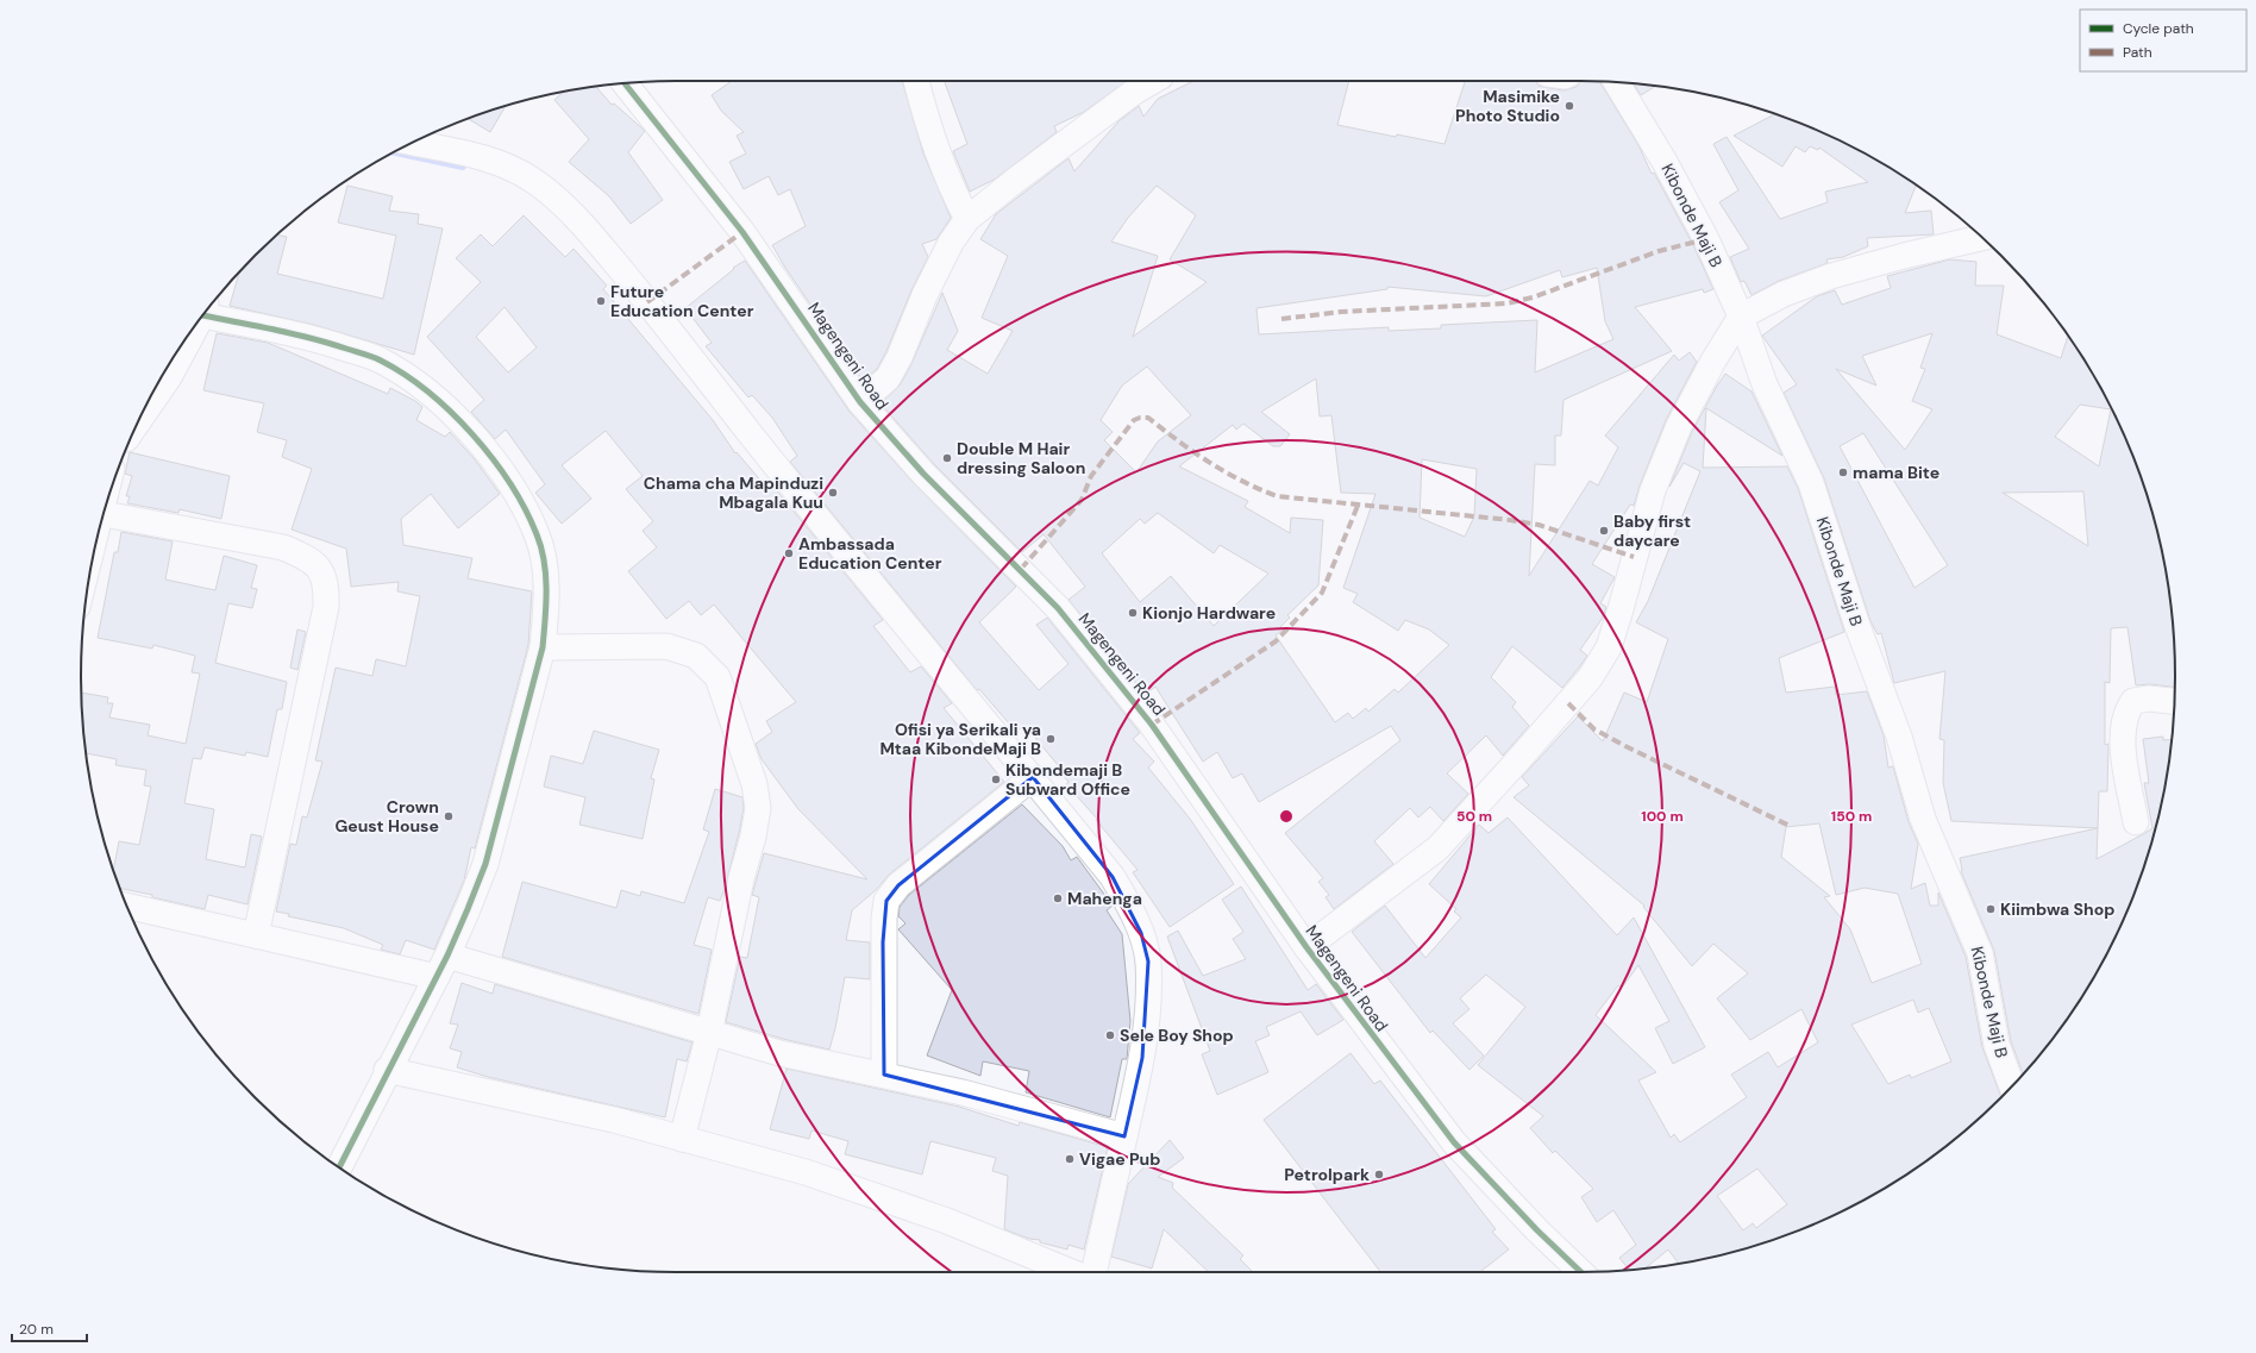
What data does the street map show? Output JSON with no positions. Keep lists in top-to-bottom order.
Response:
{
  "streets": {
    "street": ["Kibonde Maji B", "Magengeni Road"]
  },
  "places": [
    "Masimike Photo Studio",
    "Future Education Center",
    "Double M Hair dressing Saloon",
    "mama Bite",
    "Chama cha Mapinduzi Mbagala Kuu",
    "Baby first daycare",
    "Ambassada Education Center",
    "Kionjo Hardware",
    "Ofisi ya Serikali ya Mtaa KibondeMaji B",
    "Kibondemaji B Subward Office",
    "Crown Geust House",
    "Mahenga",
    "Kiimbwa Shop",
    "Sele Boy Shop",
    "Vigae Pub",
    "Petrolpark"
  ],
  "legend": ["Cycle path", "Path"],
  "scale_bar": "20 m",
  "rings": ["50 m", "100 m", "150 m"]
}
